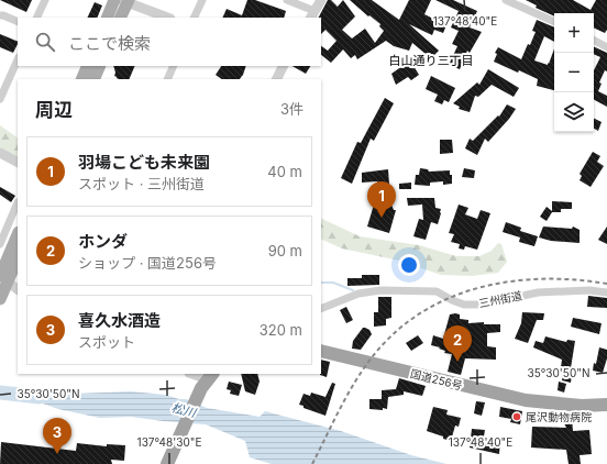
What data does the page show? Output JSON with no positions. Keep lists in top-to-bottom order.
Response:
{
  "streets": {
    "highway": ["国道256号"],
    "street": ["三州街道"]
  },
  "districts": ["白山通り三丁目"],
  "water": ["松川"],
  "places": ["尾沢動物病院"],
  "page": {
    "map_buttons": ["+", "−"],
    "search": "ここで検索",
    "heading": ["周辺", "3件"],
    "list": [
      {
        "mark": "1",
        "name": "羽場こども未来園",
        "note": "スポット · 三州街道",
        "value": "40 m"
      },
      {
        "mark": "2",
        "name": "ホンダ",
        "note": "ショップ · 国道256号",
        "value": "90 m"
      },
      {
        "mark": "3",
        "name": "喜久水酒造",
        "note": "スポット",
        "value": "320 m"
      }
    ],
    "pins": ["1", "2", "3"]
  },
  "coordinates": ["137°48'40\"E", "35°30'50\"N", "137°48'30\"E"]
}
